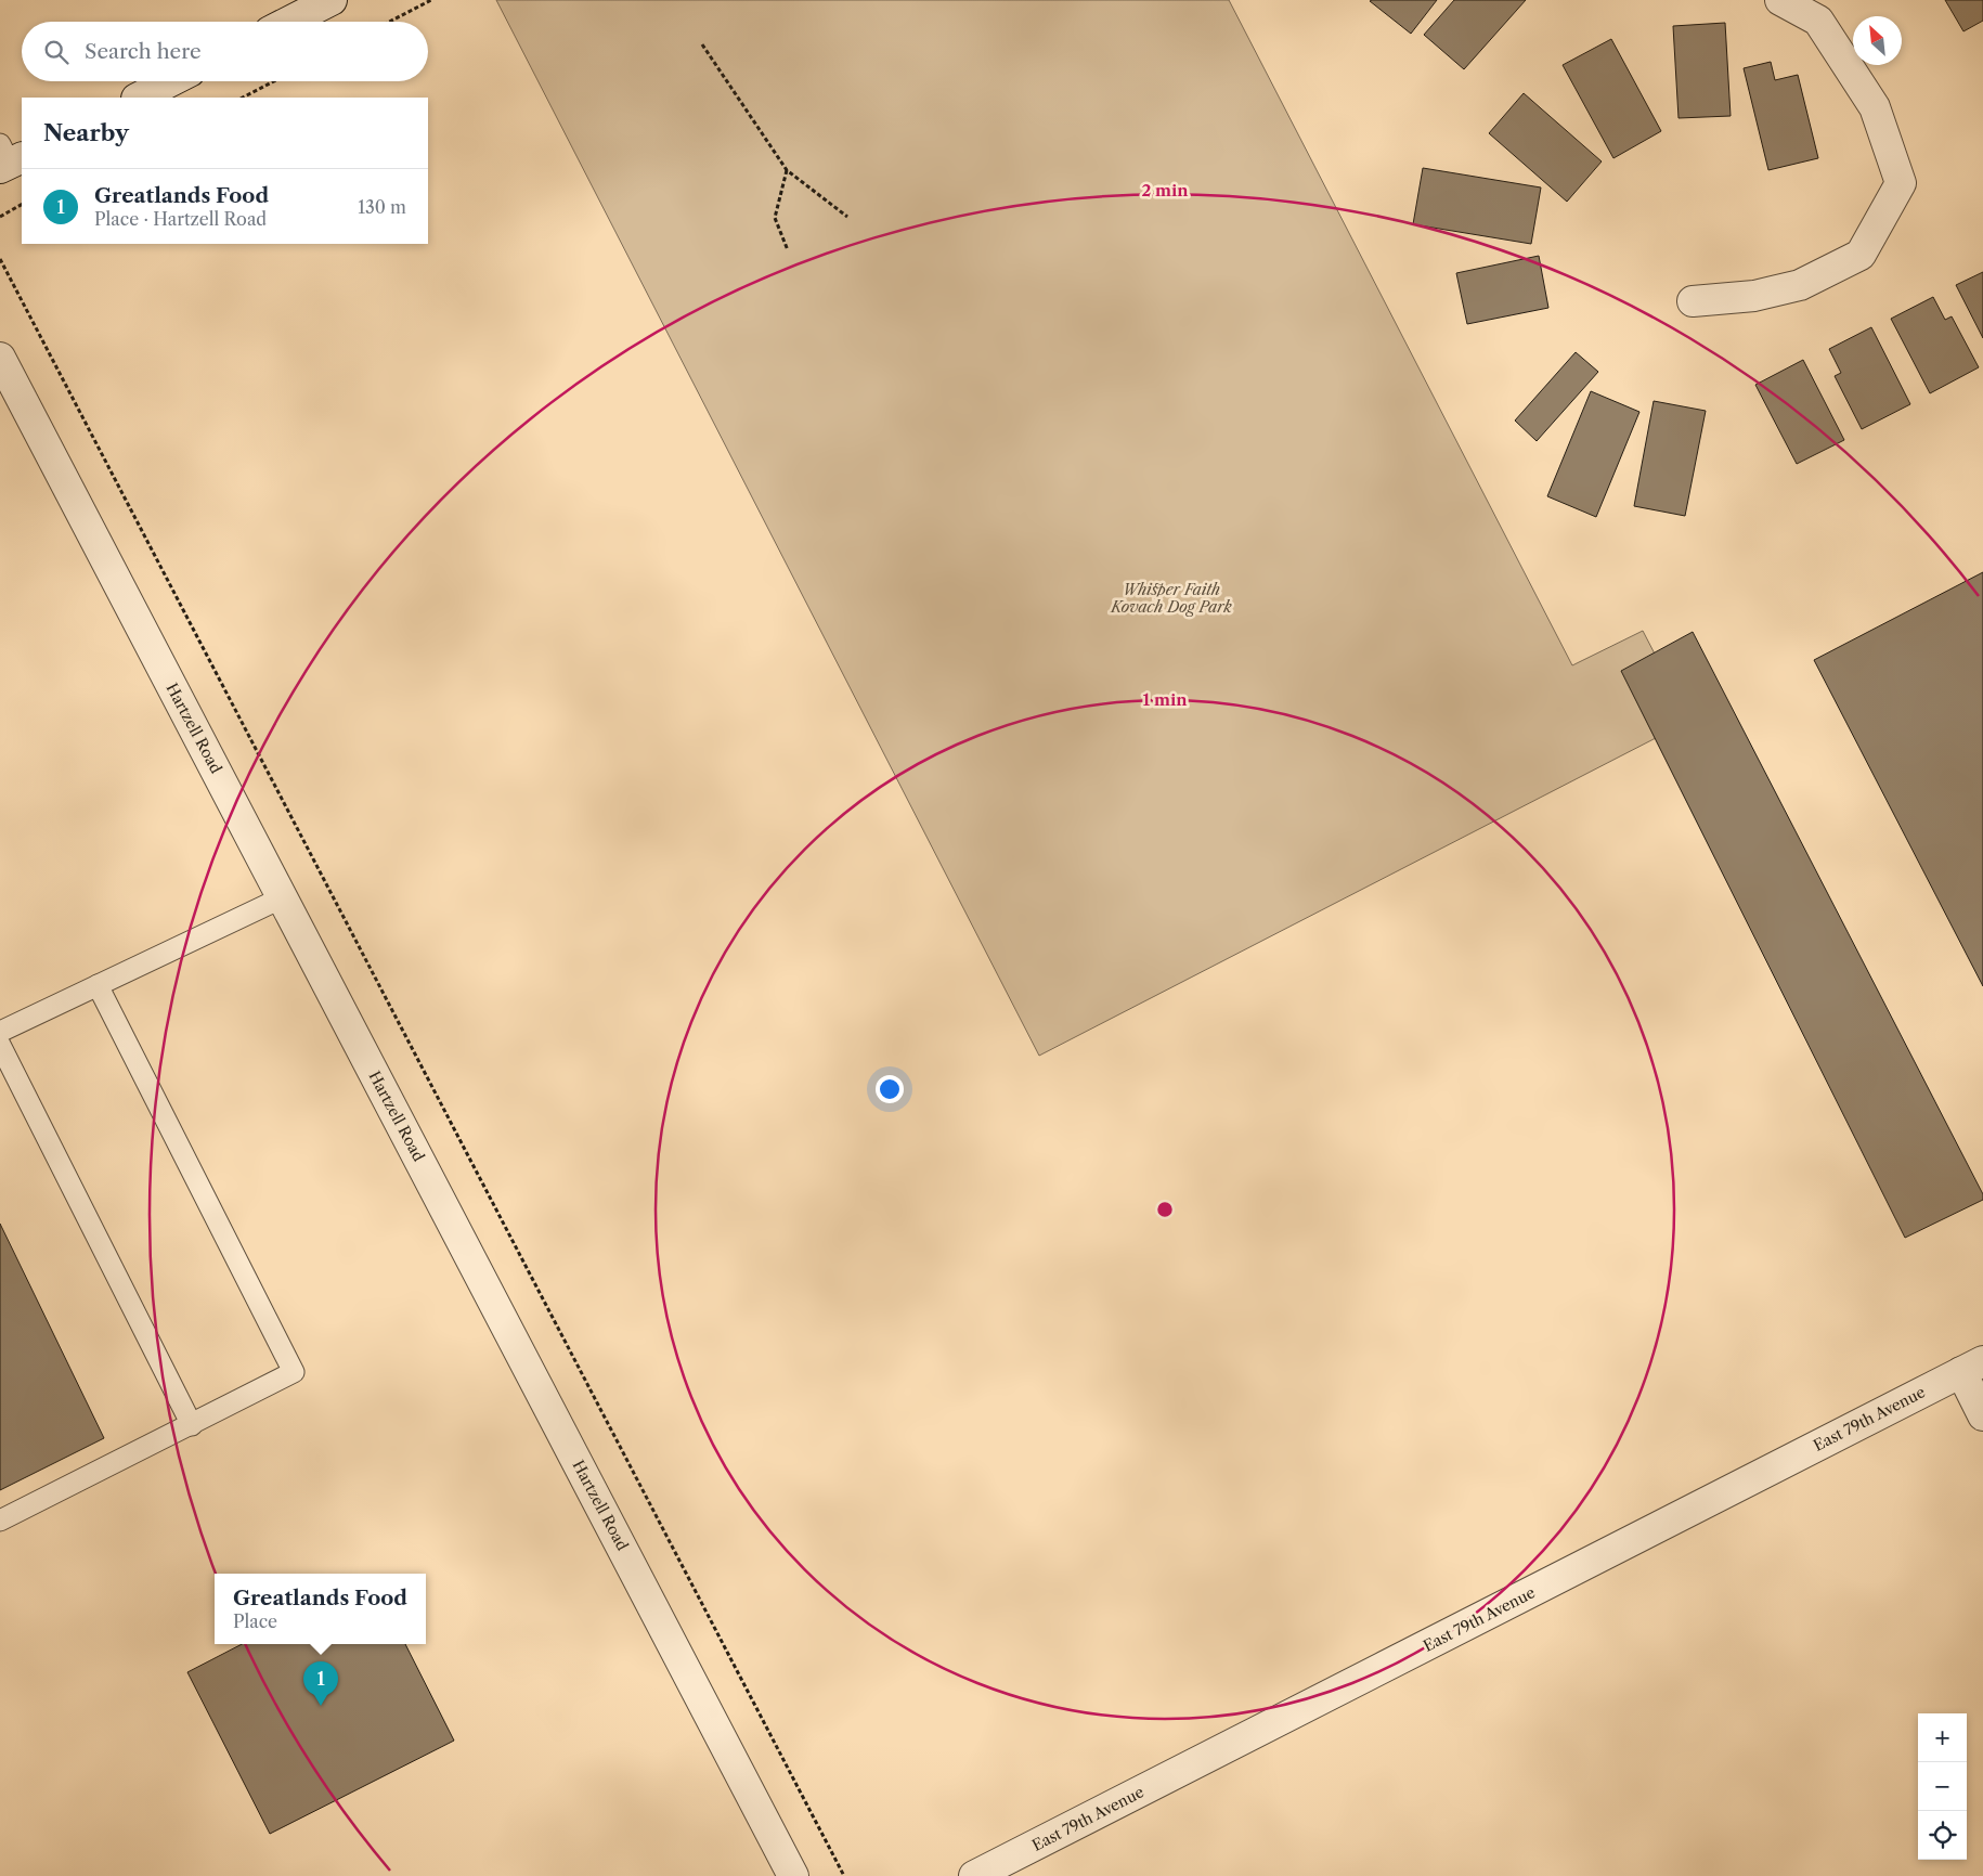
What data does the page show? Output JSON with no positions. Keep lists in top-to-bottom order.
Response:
{
  "streets": {
    "street": ["Hartzell Road", "East 79th Avenue"]
  },
  "parks": ["Whisper Faith Kovach Dog Park"],
  "north": "top left",
  "page": {
    "search": "Search here",
    "heading": "Nearby",
    "list": [
      {
        "mark": "1",
        "name": "Greatlands Food",
        "note": "Place · Hartzell Road",
        "value": "130 m"
      }
    ],
    "popup": ["Greatlands Food", "Place"],
    "pins": "1",
    "map_buttons": ["+", "−"]
  },
  "rings": ["2 min", "1 min"]
}
